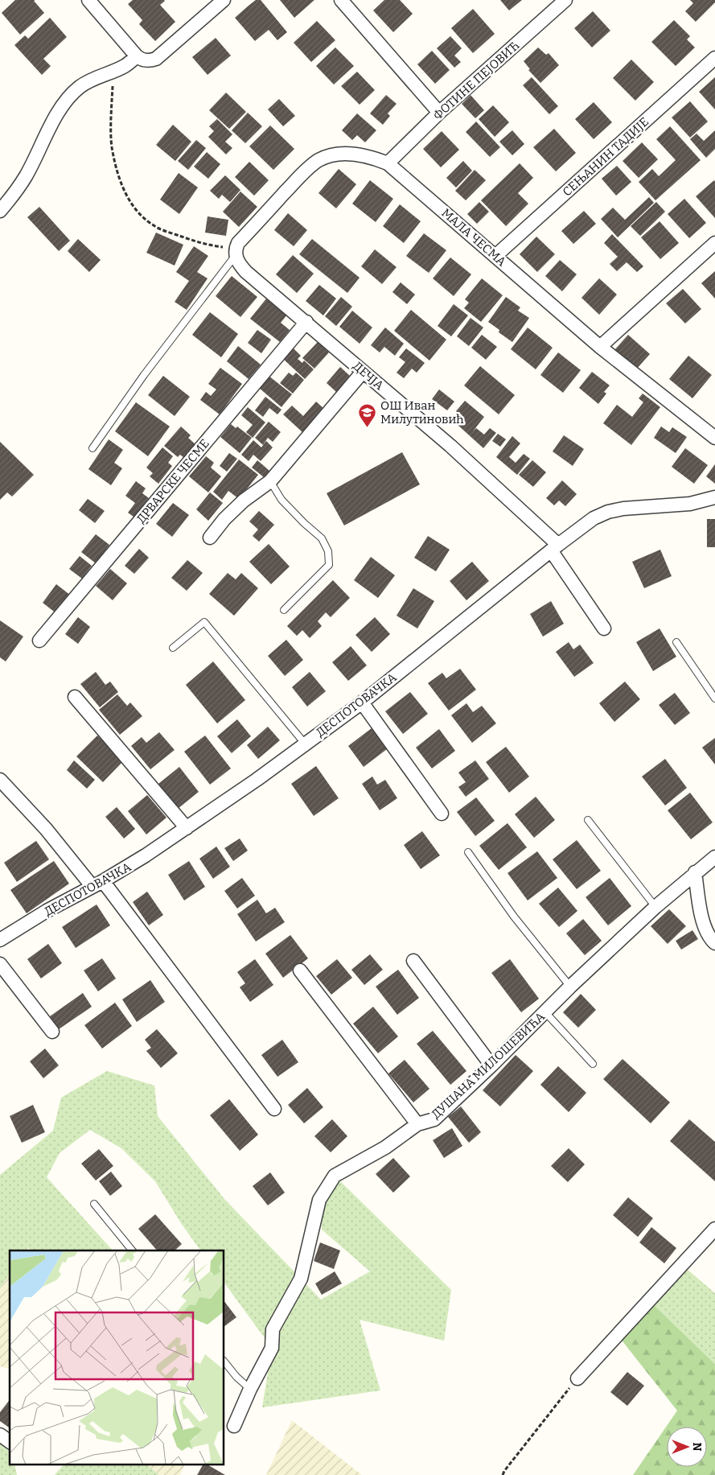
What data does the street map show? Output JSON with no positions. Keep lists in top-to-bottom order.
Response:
{
  "streets": {
    "street": [
      "ФОТИНЕ ПЕЈОВИЋ",
      "СЕЊАНИН ТАДИЈЕ",
      "МАЛА ЧЕСМА",
      "ДЕЧЈА",
      "ДРВАРСКЕ ЧЕСМЕ",
      "ДЕСПОТОВАЧКА",
      "ДУШАНА МИЛОШЕВИЋА"
    ]
  },
  "crossings": [
    ["ФОТИНЕ ПЕЈОВИЋ", "МАЛА ЧЕСМА"],
    ["СЕЊАНИН ТАДИЈЕ", "МАЛА ЧЕСМА"],
    ["МАЛА ЧЕСМА", "ДЕЧЈА"],
    ["ДЕЧЈА", "ДРВАРСКЕ ЧЕСМЕ"],
    ["ДЕЧЈА", "ДЕСПОТОВАЧКА"]
  ],
  "places": {
    "school or university": ["ОШ Иван Милутиновић"]
  },
  "north": "right"
}
